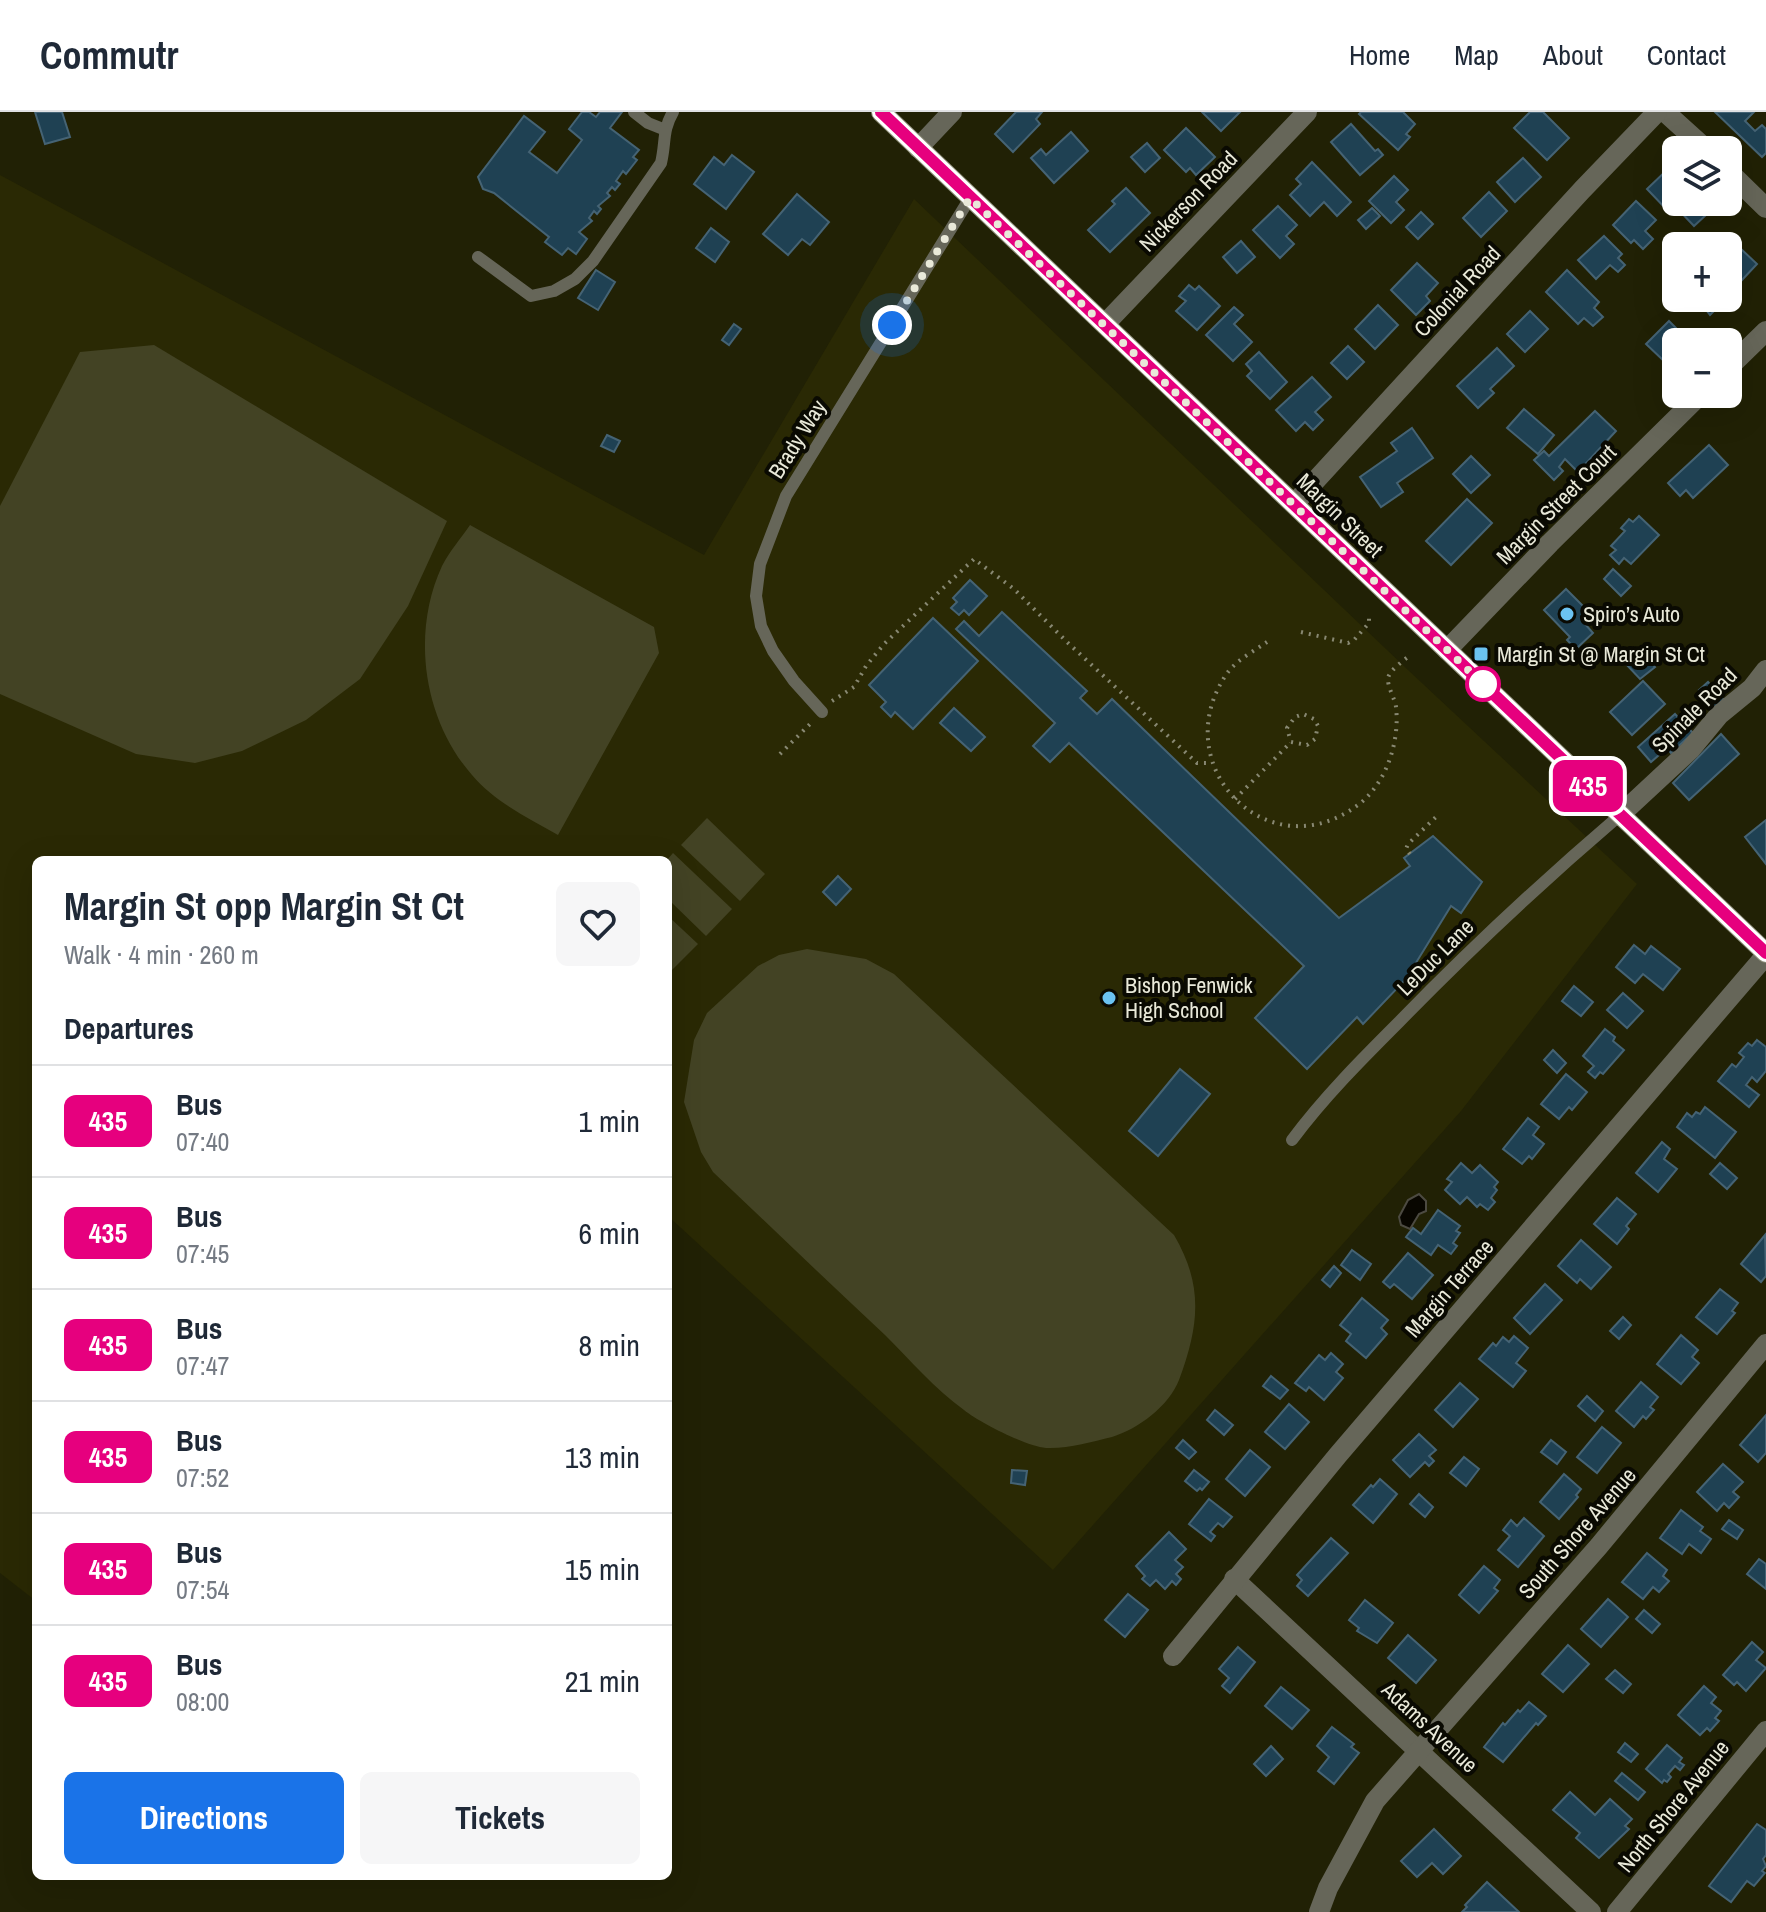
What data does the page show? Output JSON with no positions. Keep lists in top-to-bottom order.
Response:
{
  "streets": {
    "main road": ["Margin Street"],
    "street": [
      "Nickerson Road",
      "Colonial Road",
      "Margin Street Court",
      "Spinale Road",
      "Margin Terrace",
      "South Shore Avenue",
      "Adams Avenue",
      "North Shore Avenue"
    ],
    "lane": ["Brady Way", "LeDuc Lane"]
  },
  "crossings": [
    ["Nickerson Road", "Margin Street"],
    ["Colonial Road", "Margin Street"],
    ["Brady Way", "Margin Street"],
    ["Margin Street Court", "Margin Street"],
    ["Margin Street", "Spinale Road"],
    ["Margin Street", "LeDuc Lane"],
    ["Margin Street", "Margin Terrace"],
    ["Spinale Road", "LeDuc Lane"],
    ["Margin Terrace", "Adams Avenue"],
    ["South Shore Avenue", "Adams Avenue"]
  ],
  "places": {
    "other": ["Spiro’s Auto", "Bishop Fenwick High School"],
    "transit": ["Margin St @ Margin St Ct"]
  },
  "lines": ["bus line 435"],
  "page": {
    "header": "Commutr",
    "nav": [
      "Home",
      "Map",
      "About",
      "Contact"
    ],
    "on_map": "435",
    "map_buttons": ["+", "−"],
    "heading": [
      ["Margin St opp Margin St Ct", "Walk · 4 min · 260 m"],
      "Departures"
    ],
    "list": [
      {
        "mark": "435",
        "name": "Bus",
        "note": "07:40",
        "value": "1 min"
      },
      {
        "mark": "435",
        "name": "Bus",
        "note": "07:45",
        "value": "6 min"
      },
      {
        "mark": "435",
        "name": "Bus",
        "note": "07:47",
        "value": "8 min"
      },
      {
        "mark": "435",
        "name": "Bus",
        "note": "07:52",
        "value": "13 min"
      },
      {
        "mark": "435",
        "name": "Bus",
        "note": "07:54",
        "value": "15 min"
      },
      {
        "mark": "435",
        "name": "Bus",
        "note": "08:00",
        "value": "21 min"
      }
    ],
    "buttons": ["Directions", "Tickets"]
  }
}
